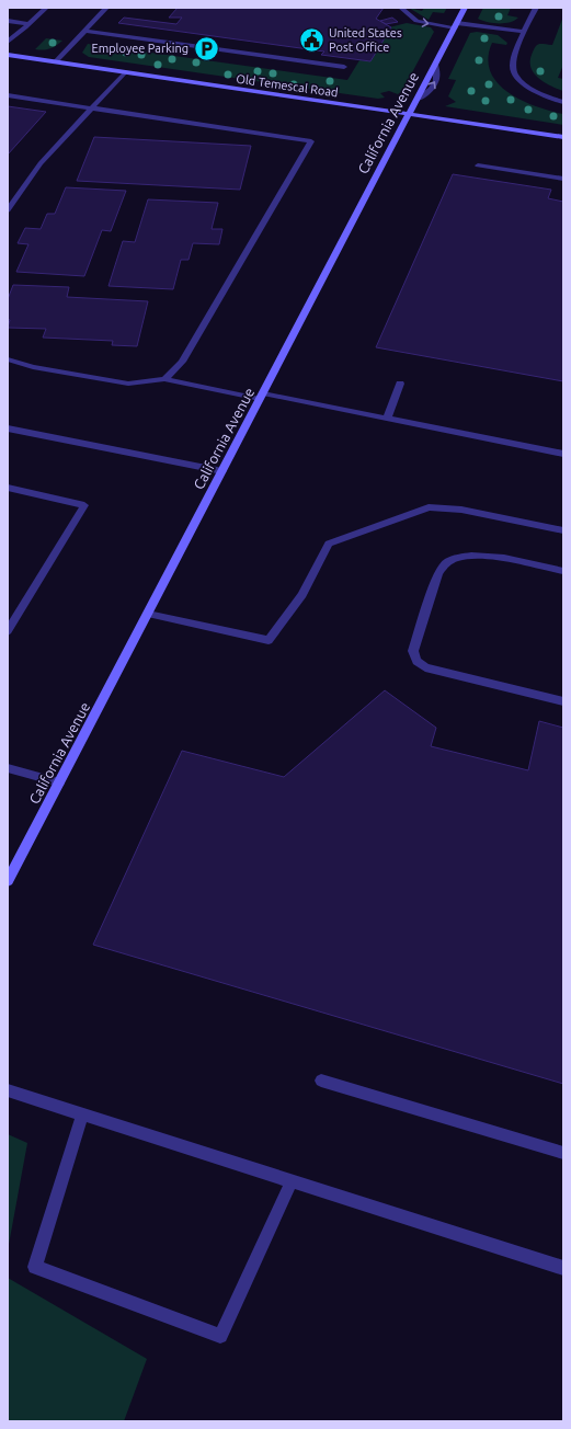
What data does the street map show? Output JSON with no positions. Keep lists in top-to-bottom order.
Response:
{
  "streets": {
    "main road": ["Old Temescal Road", "California Avenue"]
  },
  "crossings": [
    ["Old Temescal Road", "California Avenue"]
  ],
  "places": {
    "public building": ["United States Post Office"],
    "parking": ["Employee Parking"]
  }
}
